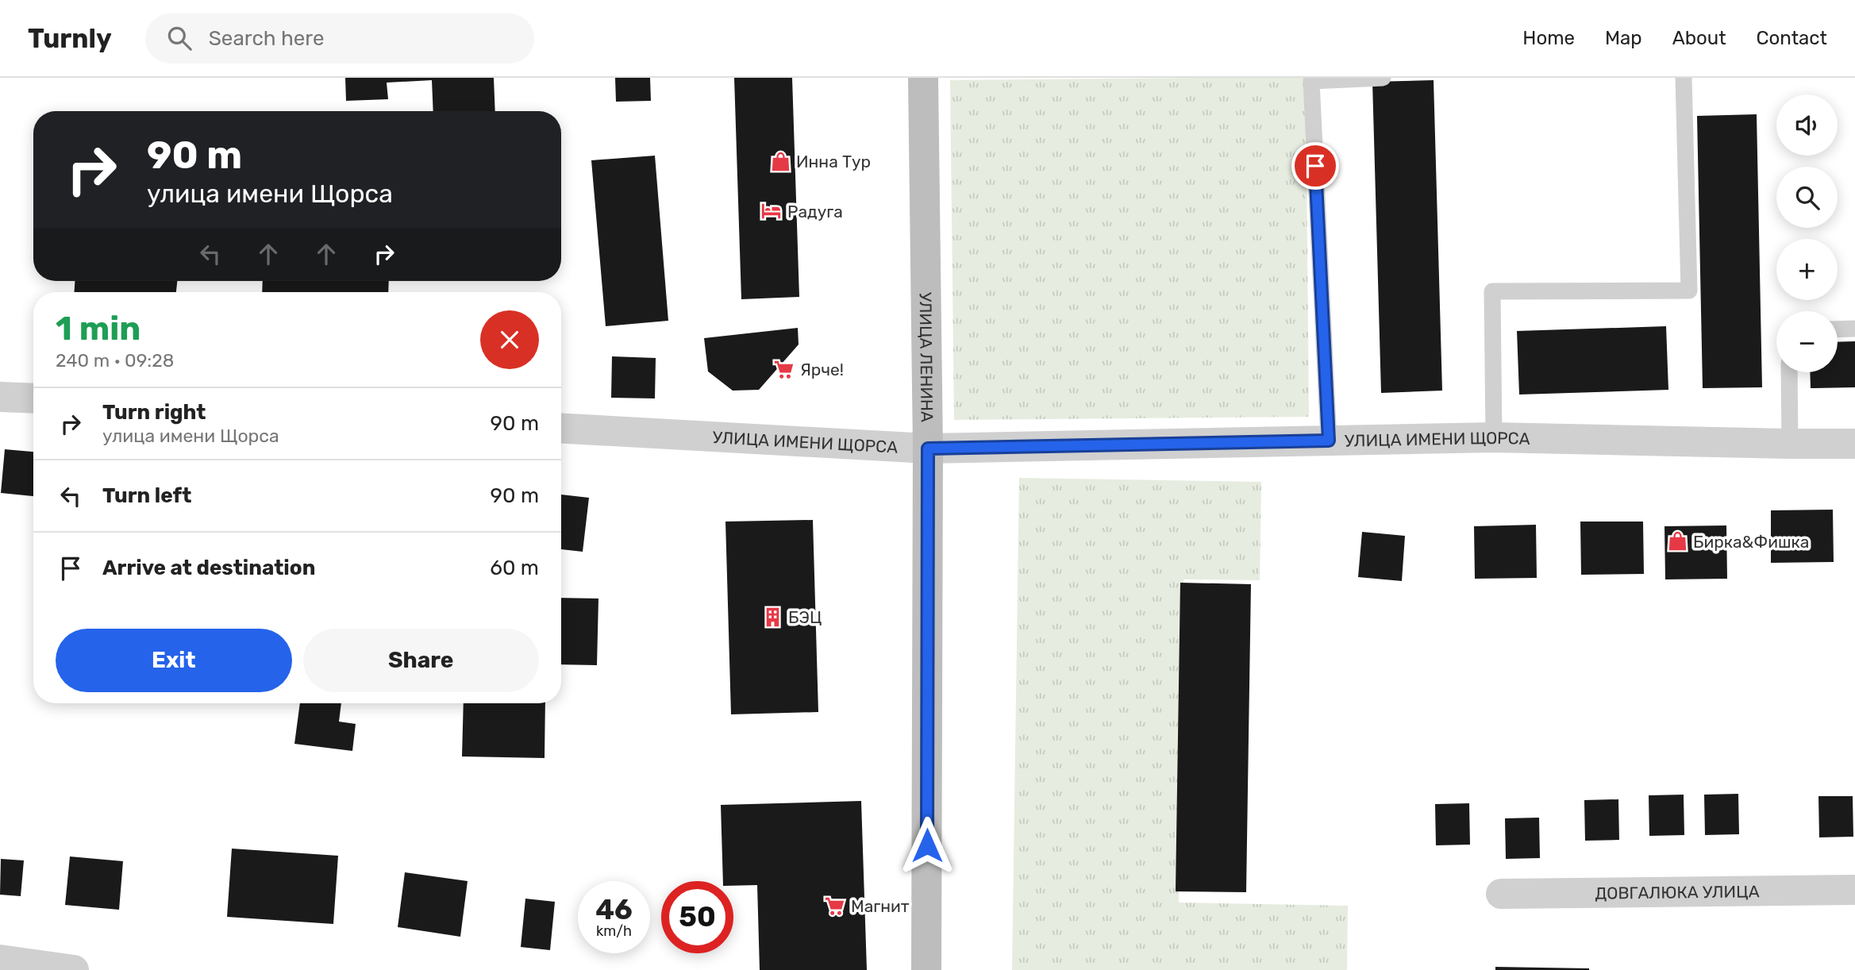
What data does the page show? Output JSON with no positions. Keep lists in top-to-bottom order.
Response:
{
  "streets": {
    "main road": ["УЛИЦА ЛЕНИНА"],
    "street": ["УЛИЦА ИМЕНИ ЩОРСА", "ДОВГАЛЮКА УЛИЦА"]
  },
  "crossings": [
    ["УЛИЦА ЛЕНИНА", "УЛИЦА ИМЕНИ ЩОРСА"]
  ],
  "places": {
    "shop": ["Инна Тур", "Бирка&Фишка"],
    "hotel": ["Радуга"],
    "supermarket": ["Ярче!", "Магнит"],
    "building": ["БЭЦ"]
  },
  "page": {
    "header": "Turnly",
    "search": "Search here",
    "nav": [
      "Home",
      "Map",
      "About",
      "Contact"
    ],
    "map_buttons": ["+", "−"],
    "turn": ["90 m", "улица имени Щорса"],
    "heading": ["1 min", "240 m · 09:28"],
    "list": [
      {
        "name": "Turn right",
        "note": "улица имени Щорса",
        "value": "90 m"
      },
      {
        "name": "Turn left",
        "value": "90 m"
      },
      {
        "name": "Arrive at destination",
        "value": "60 m"
      }
    ],
    "buttons": ["Exit", "Share"],
    "speed": "46 km/h",
    "limit": "50"
  }
}
